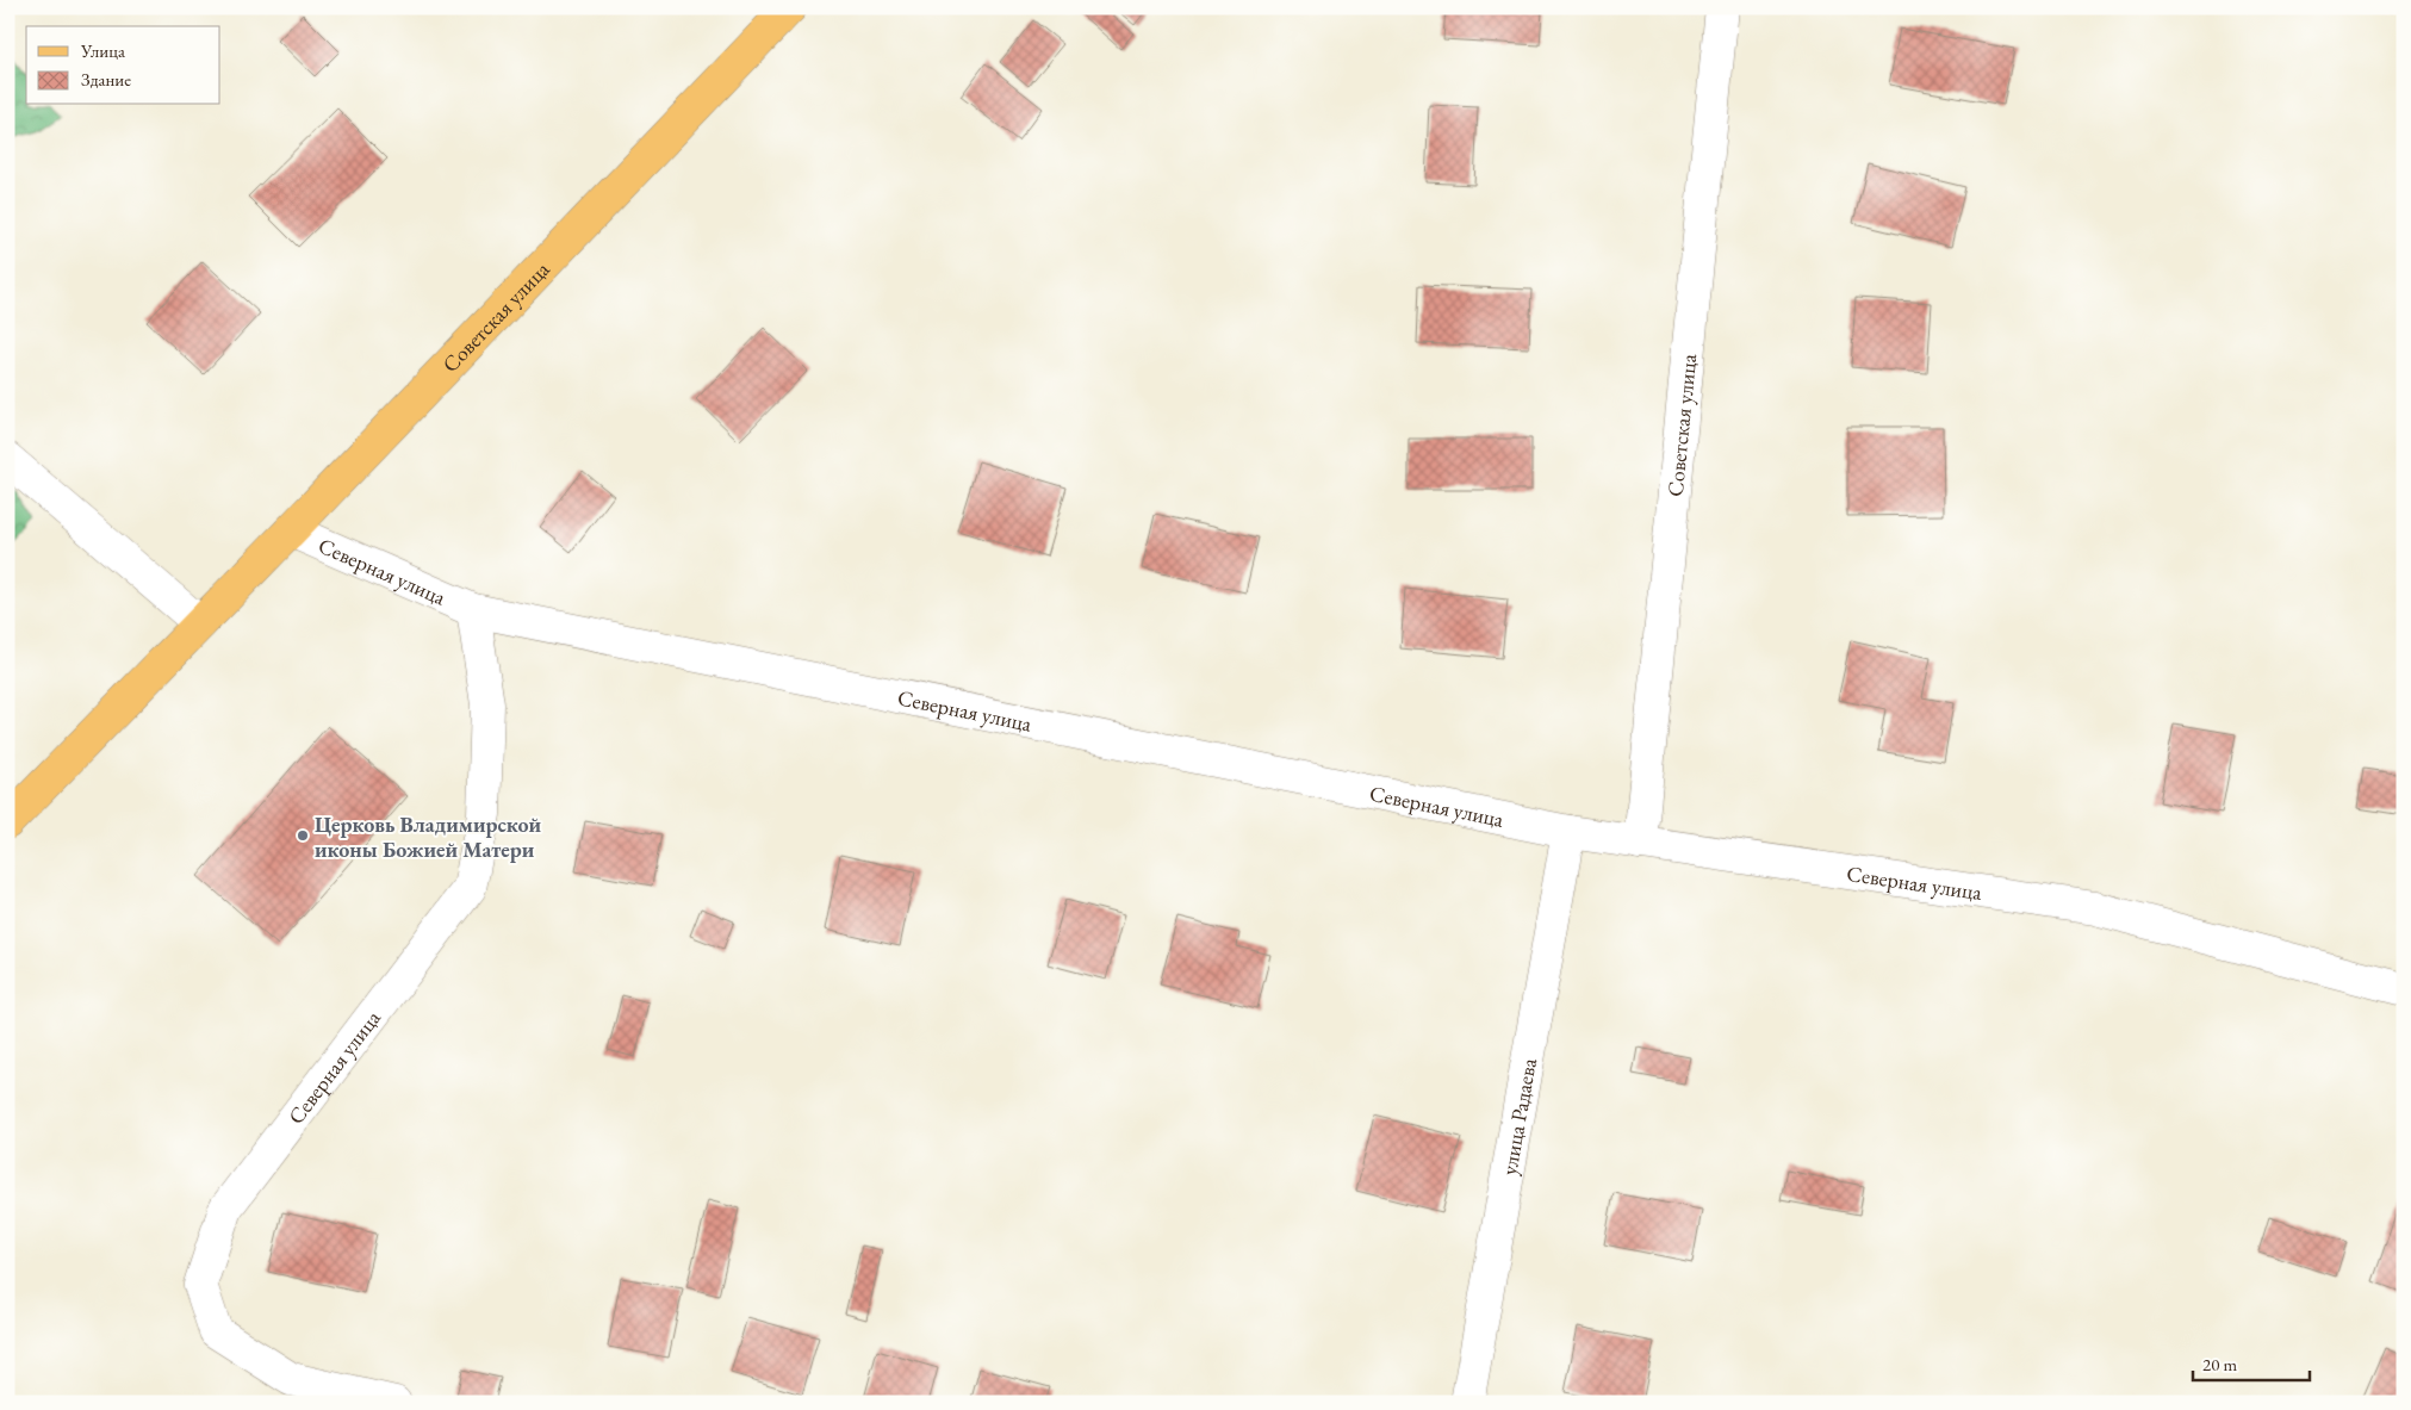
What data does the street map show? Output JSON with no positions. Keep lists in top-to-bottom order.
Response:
{
  "streets": {
    "main road": ["Советская улица"],
    "street": ["Северная улица", "улица Радаева"]
  },
  "crossings": [
    ["Советская улица", "Северная улица"],
    ["Северная улица", "улица Радаева"]
  ],
  "places": ["Церковь Владимирской иконы Божией Матери"],
  "legend": ["Улица", "Здание"],
  "scale_bar": "20 m"
}
